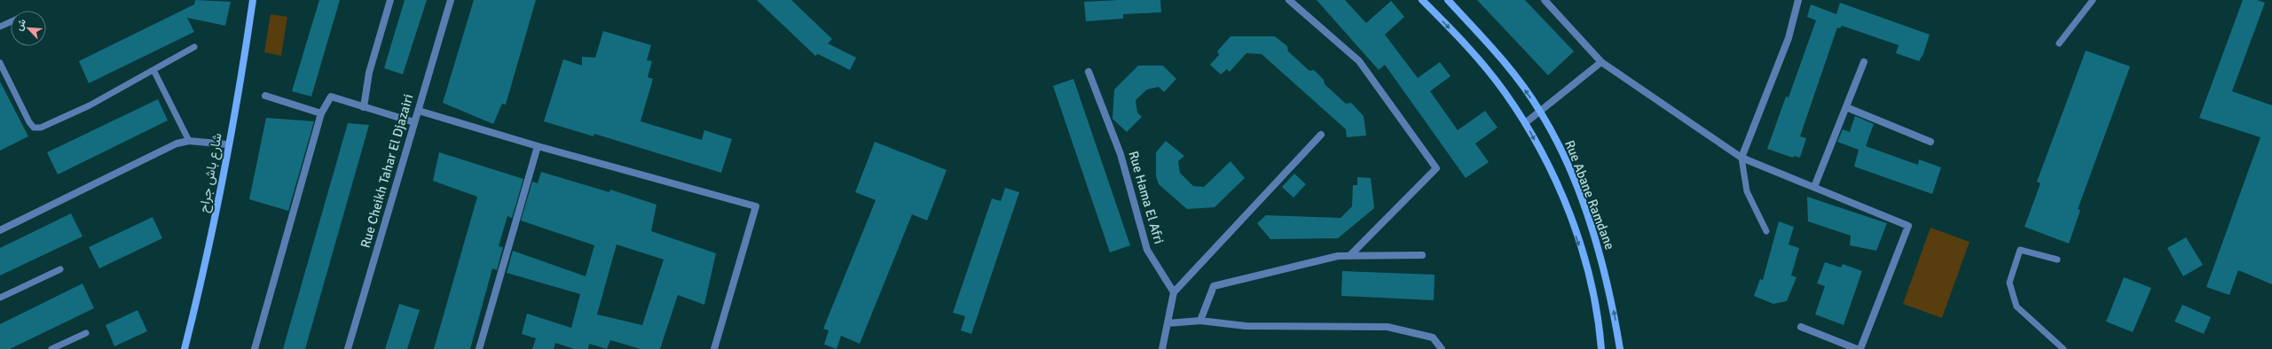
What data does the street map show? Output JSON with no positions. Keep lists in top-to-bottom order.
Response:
{
  "streets": {
    "street": [
      "Rue Cheikh Tahar El Djazairi",
      "شارع باش جراح",
      "Rue Abane Ramdane",
      "Rue Hama El Afri"
    ]
  },
  "north": "top left"
}
